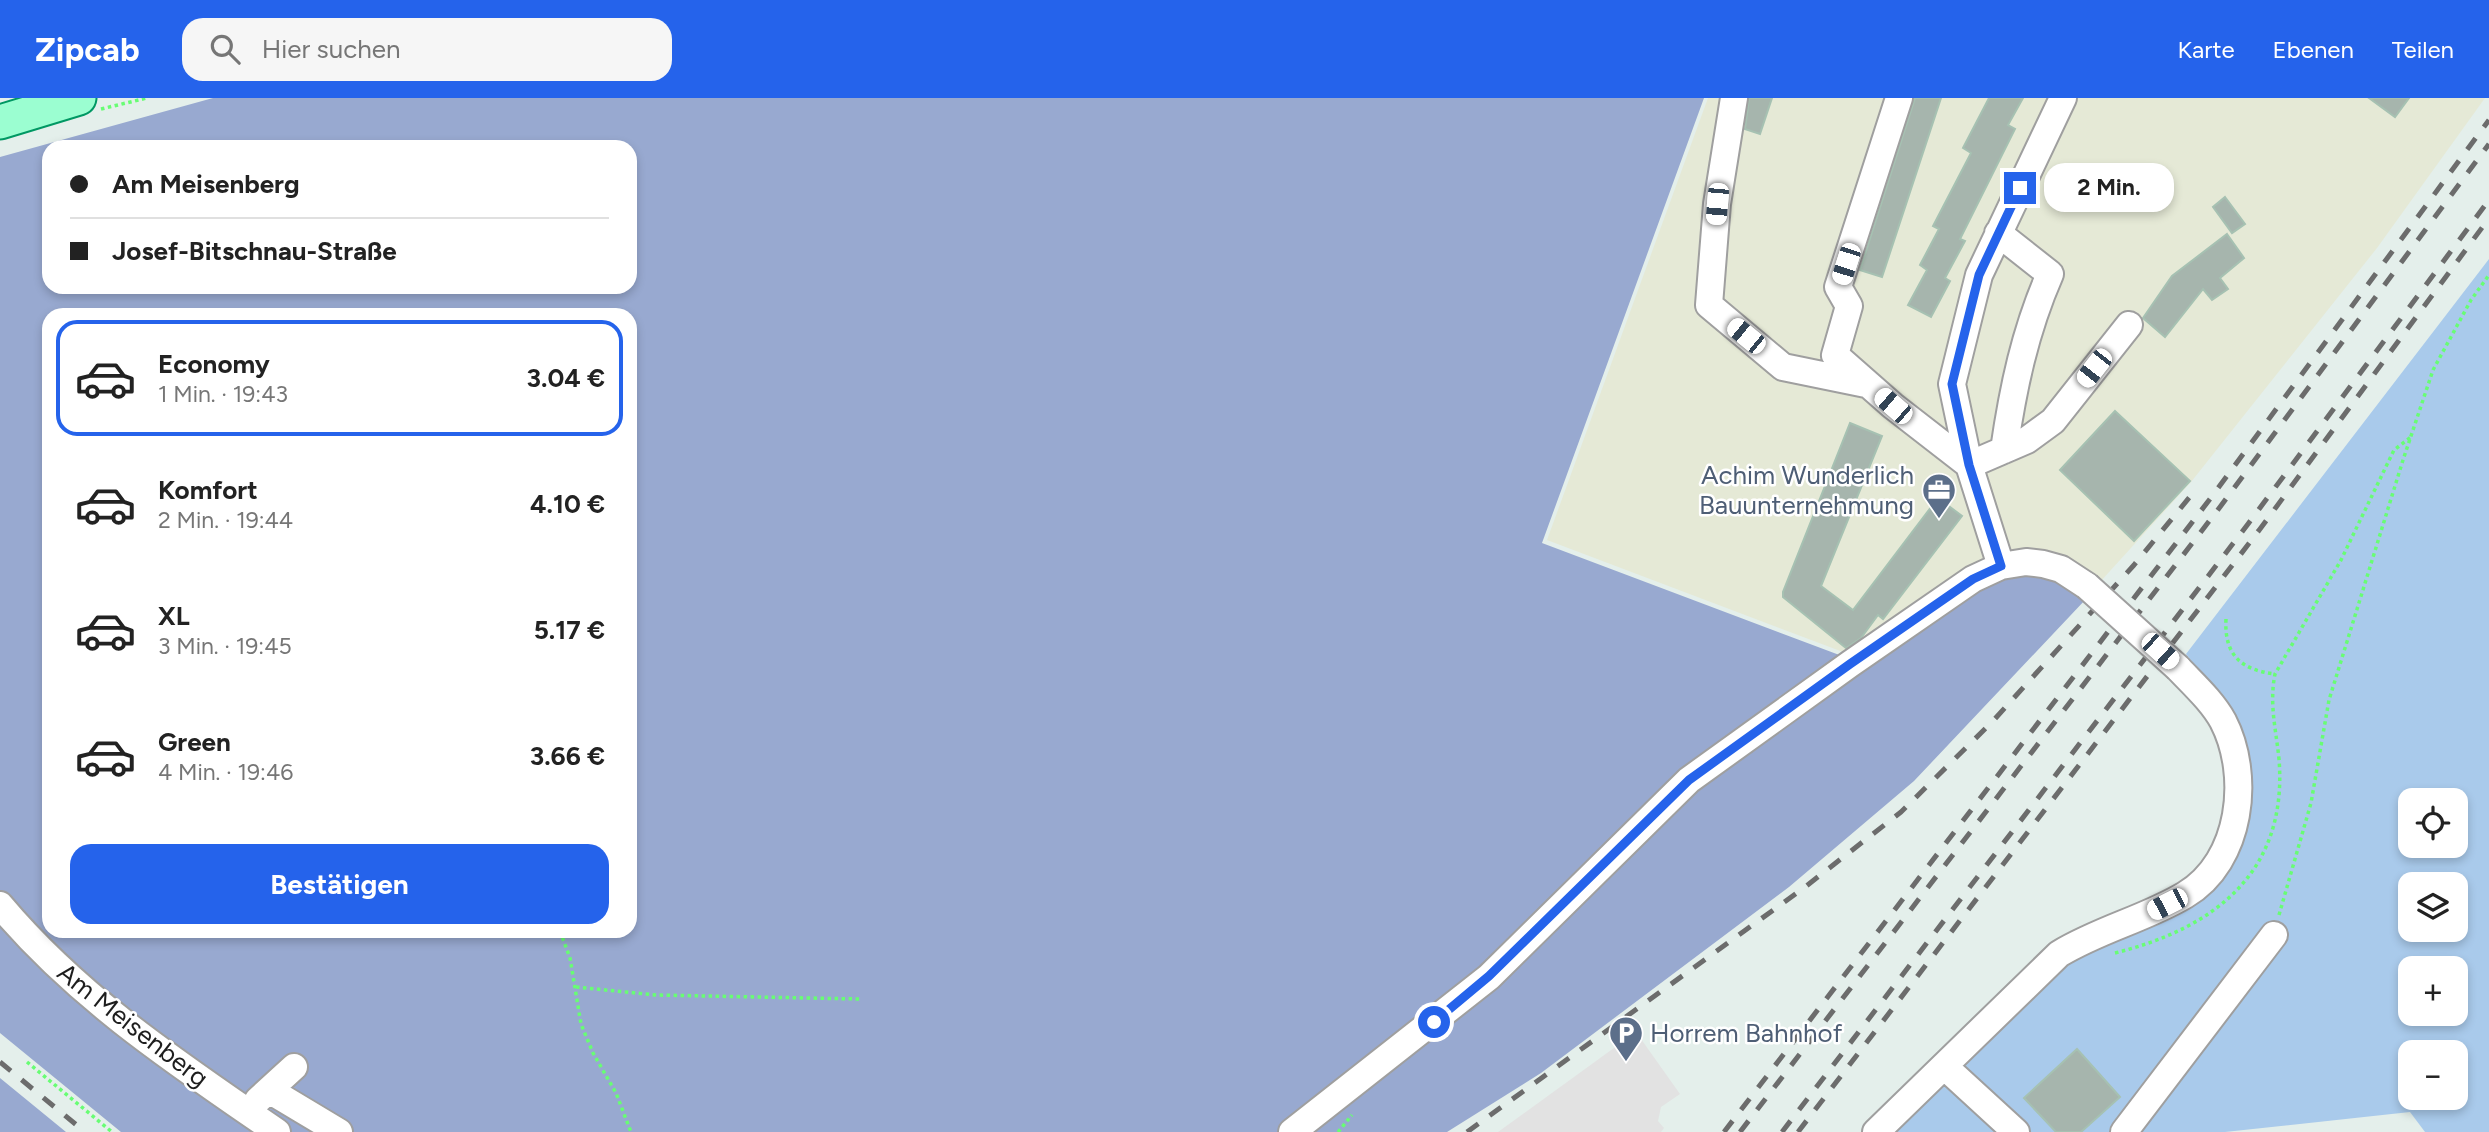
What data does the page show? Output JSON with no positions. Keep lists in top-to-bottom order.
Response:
{
  "streets": {
    "street": ["Am Meisenberg"]
  },
  "places": {
    "office": ["Achim Wunderlich Bauunternehmung"],
    "parking": ["Horrem Bahnhof"]
  },
  "page": {
    "header": "Zipcab",
    "search": "Hier suchen",
    "nav": ["Karte", "Ebenen", "Teilen"],
    "banner": ["Am Meisenberg", "Josef-Bitschnau-Straße"],
    "bubble": "2 Min.",
    "list": [
      {
        "name": "Economy",
        "note": "1 Min. · 19:43",
        "value": "3.04 €"
      },
      {
        "name": "Komfort",
        "note": "2 Min. · 19:44",
        "value": "4.10 €"
      },
      {
        "name": "XL",
        "note": "3 Min. · 19:45",
        "value": "5.17 €"
      },
      {
        "name": "Green",
        "note": "4 Min. · 19:46",
        "value": "3.66 €"
      }
    ],
    "map_buttons": ["+", "−"],
    "buttons": "Bestätigen"
  }
}
